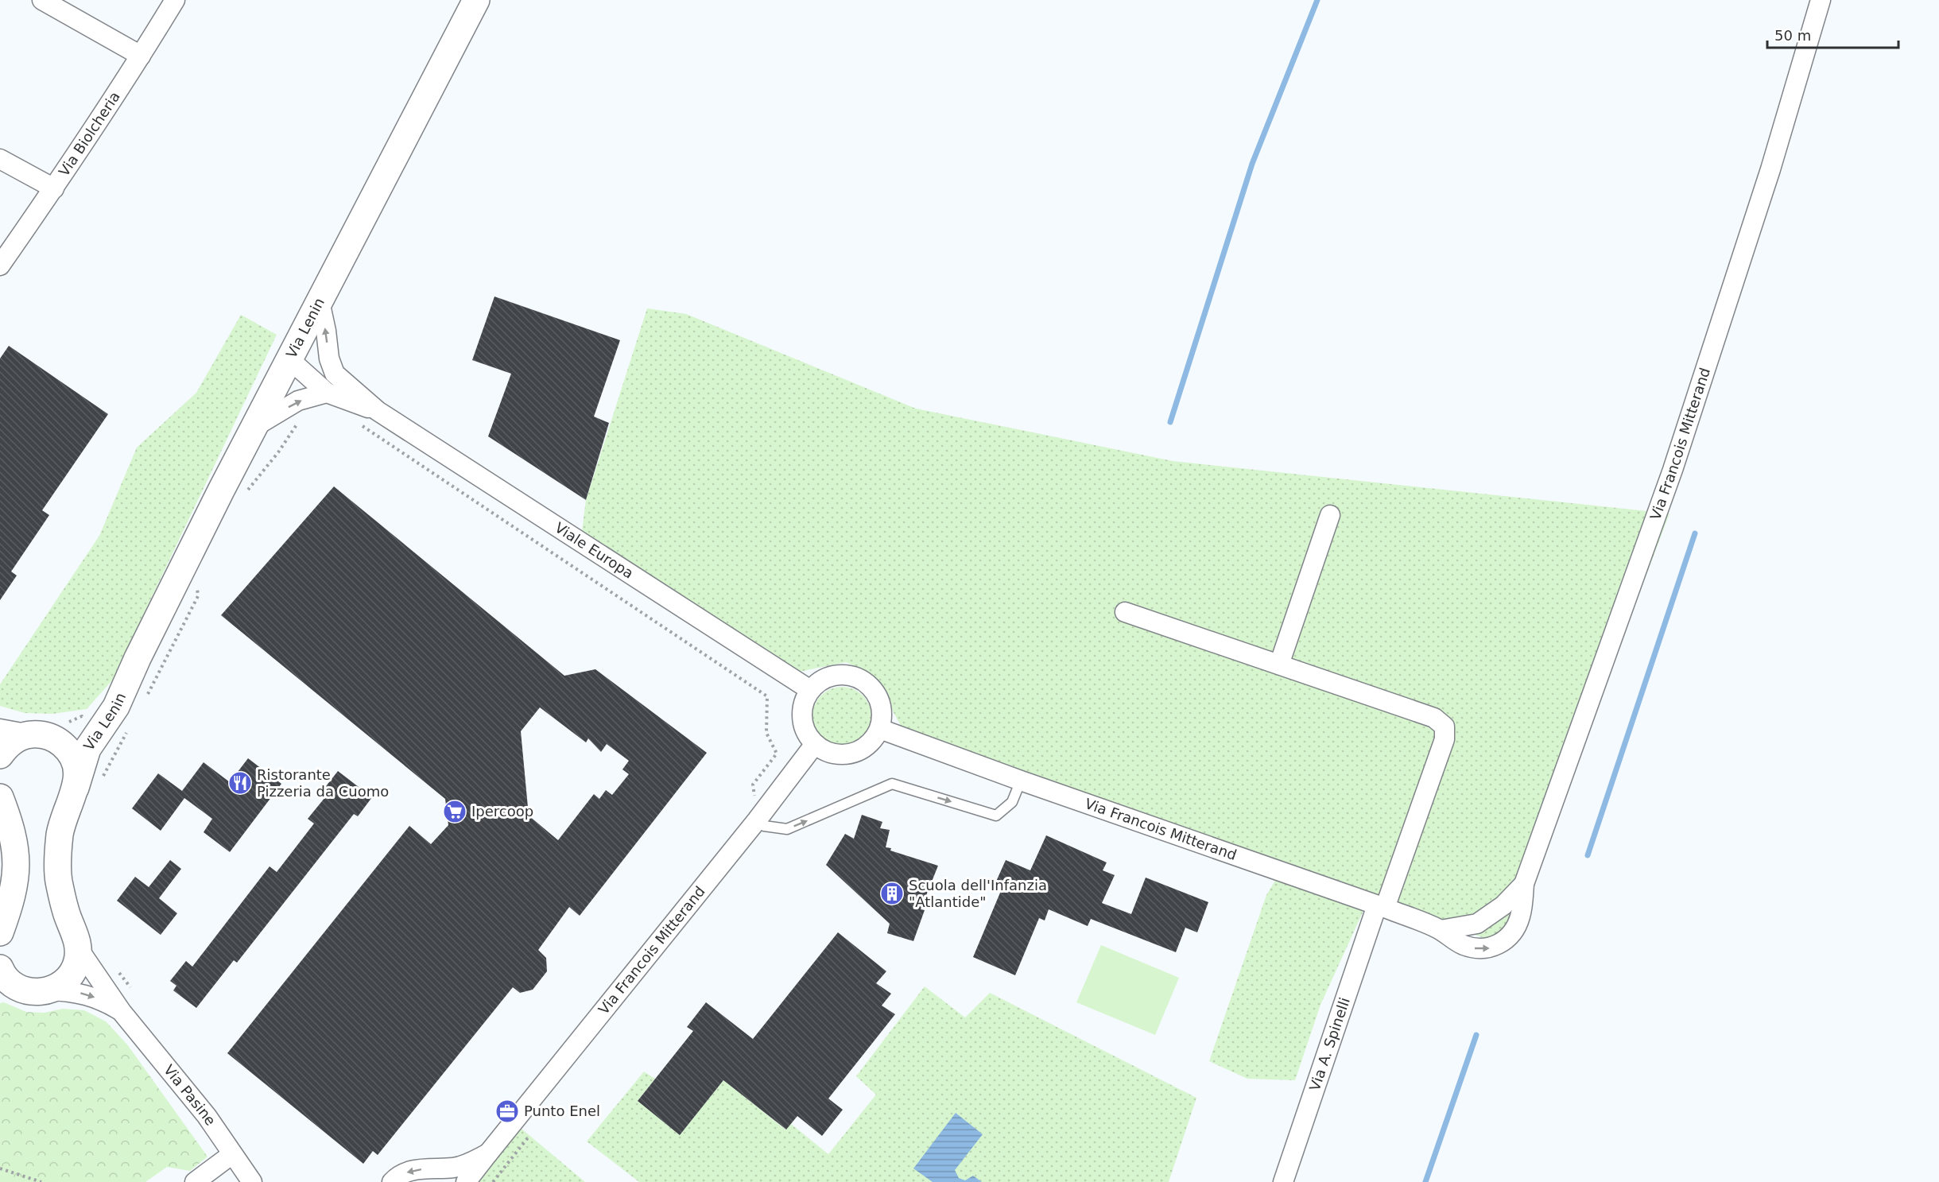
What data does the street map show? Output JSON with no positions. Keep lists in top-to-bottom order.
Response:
{
  "streets": {
    "main road": ["Via Lenin"],
    "street": [
      "Via Biolcheria",
      "Via Francois Mitterand",
      "Viale Europa",
      "Via A. Spinelli",
      "Via Pasine"
    ]
  },
  "crossings": [
    ["Via Lenin", "Via Pasine"],
    ["Via Francois Mitterand", "Viale Europa"],
    ["Via Francois Mitterand", "Via A. Spinelli"]
  ],
  "places": {
    "restaurant": ["Ristorante Pizzeria da Cuomo"],
    "supermarket": ["Ipercoop"],
    "building": ["Scuola dell'Infanzia \"Atlantide\""],
    "office": ["Punto Enel"]
  },
  "scale_bar": "50 m"
}
